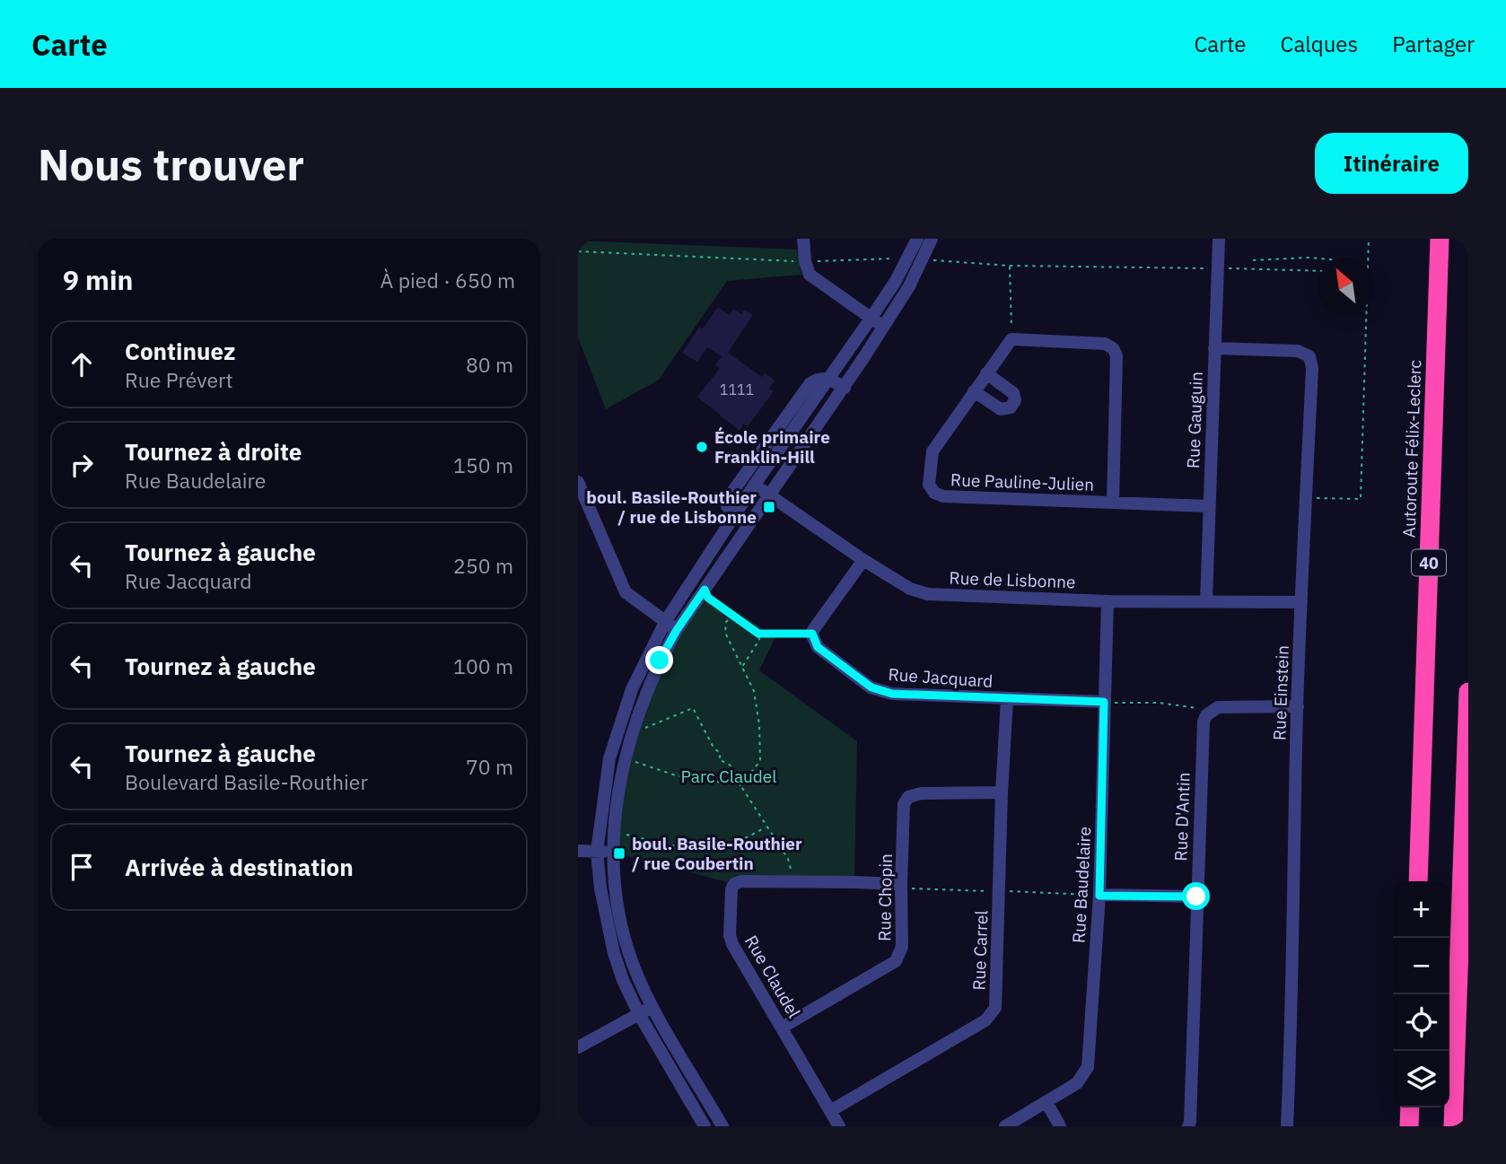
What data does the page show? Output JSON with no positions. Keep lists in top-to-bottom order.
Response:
{
  "streets": {
    "highway": ["Autoroute Félix-Leclerc", "40"],
    "street": [
      "Rue Gauguin",
      "Rue Pauline-Julien",
      "Rue de Lisbonne",
      "Rue Jacquard",
      "Rue Einstein",
      "Rue D'Antin",
      "Rue Baudelaire",
      "Rue Chopin",
      "Rue Carrel",
      "Rue Claudel"
    ]
  },
  "crossings": [
    ["Rue Gauguin", "Rue Pauline-Julien"],
    ["Rue Gauguin", "Rue de Lisbonne"],
    ["Rue Gauguin", "Rue Einstein"],
    ["Rue de Lisbonne", "Rue Einstein"],
    ["Rue de Lisbonne", "Rue Baudelaire"],
    ["Rue Jacquard", "Rue Baudelaire"],
    ["Rue Jacquard", "Rue Carrel"],
    ["Rue Chopin", "Rue Carrel"],
    ["Rue Chopin", "Rue Claudel"],
    ["Rue Carrel", "Rue Claudel"]
  ],
  "parks": ["Parc Claudel"],
  "places": {
    "other": ["École primaire Franklin-Hill"],
    "transit": ["boul. Basile-Routhier / rue de Lisbonne", "boul. Basile-Routhier / rue Coubertin"]
  },
  "house_numbers": ["1111"],
  "north": "top left",
  "page": {
    "header": "Carte",
    "nav": ["Carte", "Calques", "Partager"],
    "buttons": "Itinéraire",
    "title": "Nous trouver",
    "heading": ["9 min", "À pied · 650 m"],
    "list": [
      ["Continuez", "Rue Prévert", "80 m"],
      ["Tournez à droite", "Rue Baudelaire", "150 m"],
      ["Tournez à gauche", "Rue Jacquard", "250 m"],
      ["Tournez à gauche", "100 m"],
      ["Tournez à gauche", "Boulevard Basile-Routhier", "70 m"],
      "Arrivée à destination"
    ],
    "map_buttons": ["+", "−"]
  }
}
